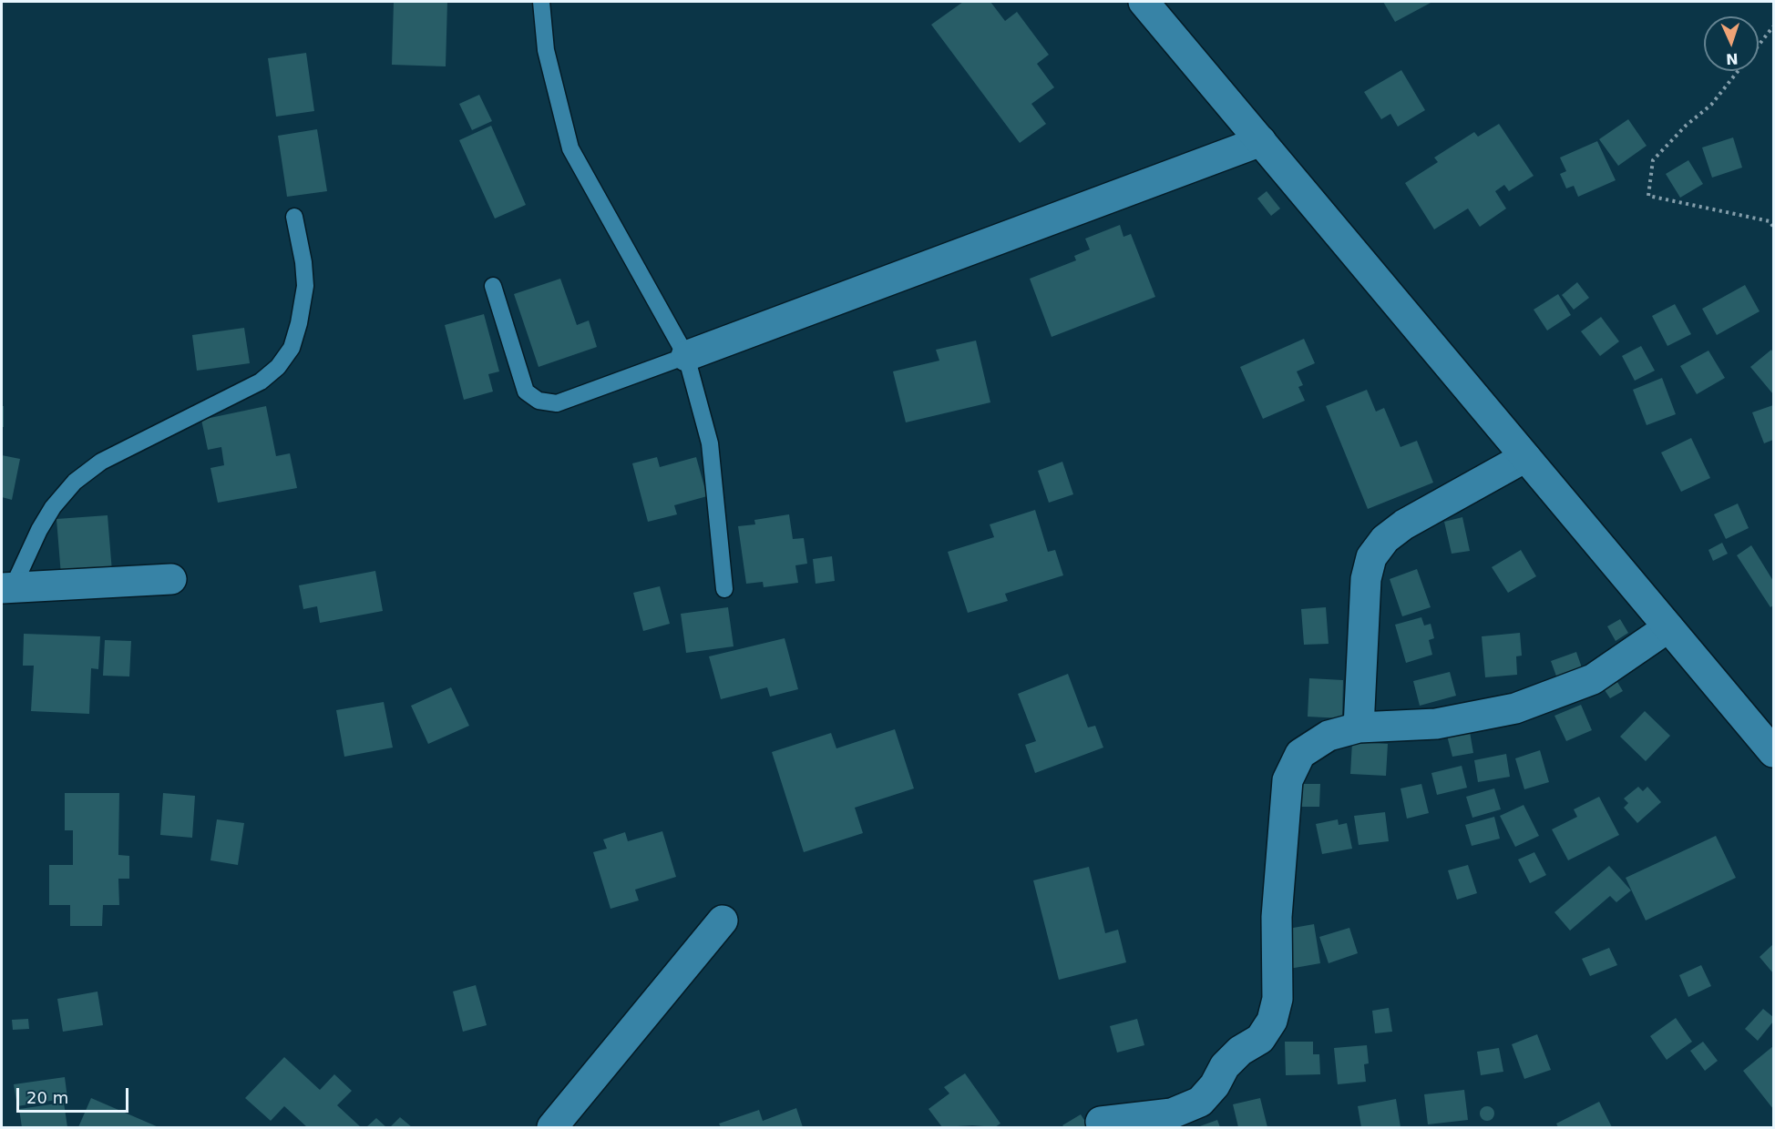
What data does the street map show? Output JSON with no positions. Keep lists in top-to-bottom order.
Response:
{
  "scale_bar": "20 m",
  "north": "bottom"
}
